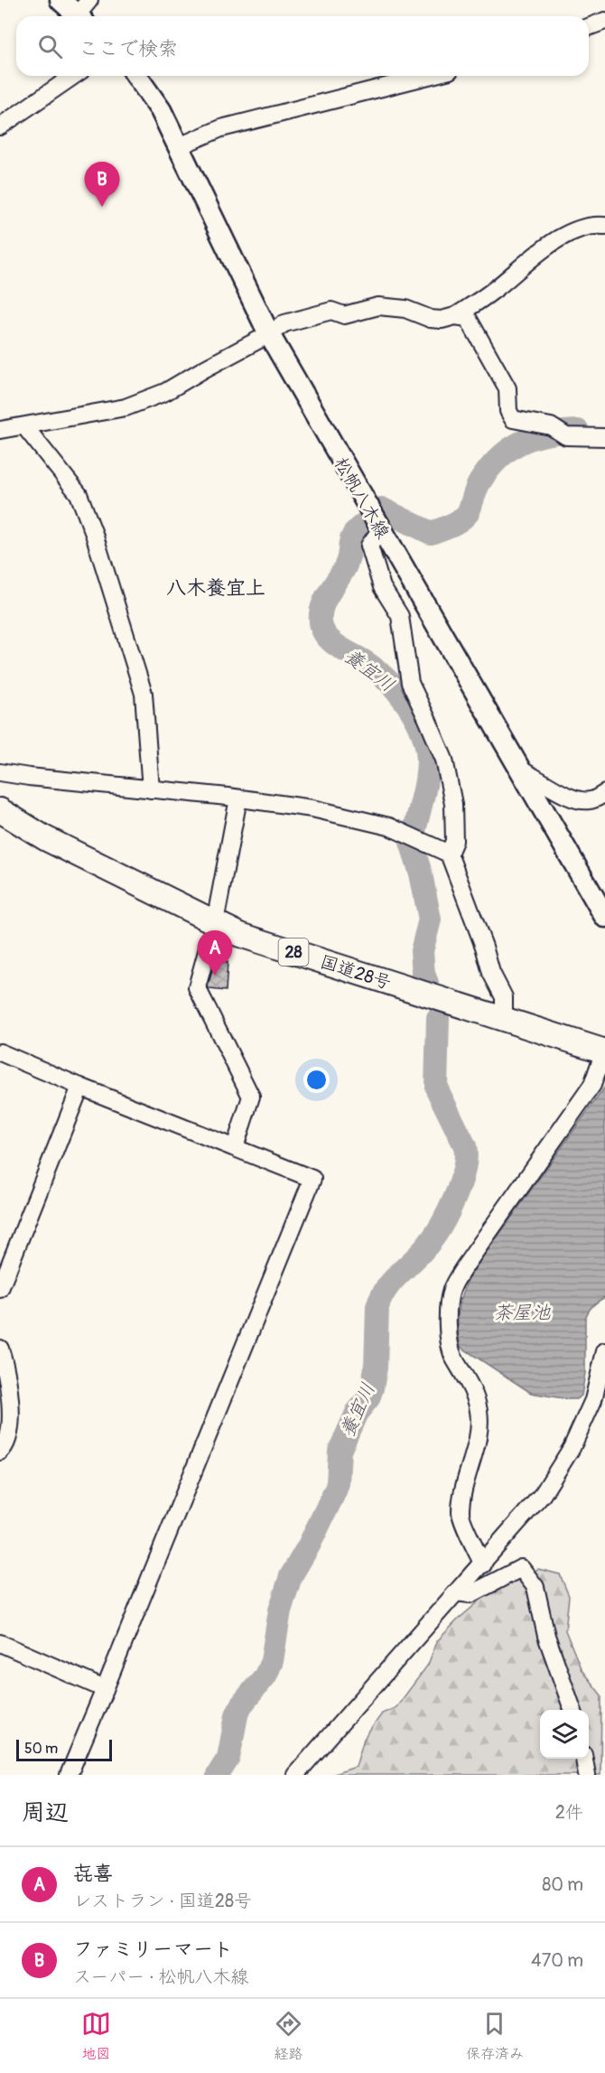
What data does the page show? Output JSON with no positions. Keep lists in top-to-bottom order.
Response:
{
  "streets": {
    "highway": ["28", "国道28号"],
    "main road": ["松帆八木線"]
  },
  "districts": ["八木養宜上"],
  "water": ["養宜川", "茶屋池"],
  "scale_bar": "50 m",
  "page": {
    "search": "ここで検索",
    "pins": ["B", "A"],
    "scale": "50 m",
    "heading": ["周辺", "2件"],
    "list": [
      {
        "mark": "A",
        "name": "㐂喜",
        "note": "レストラン · 国道28号",
        "value": "80 m"
      },
      {
        "mark": "B",
        "name": "ファミリーマート",
        "note": "スーパー · 松帆八木線",
        "value": "470 m"
      }
    ],
    "nav": ["地図", "経路", "保存済み"]
  }
}
